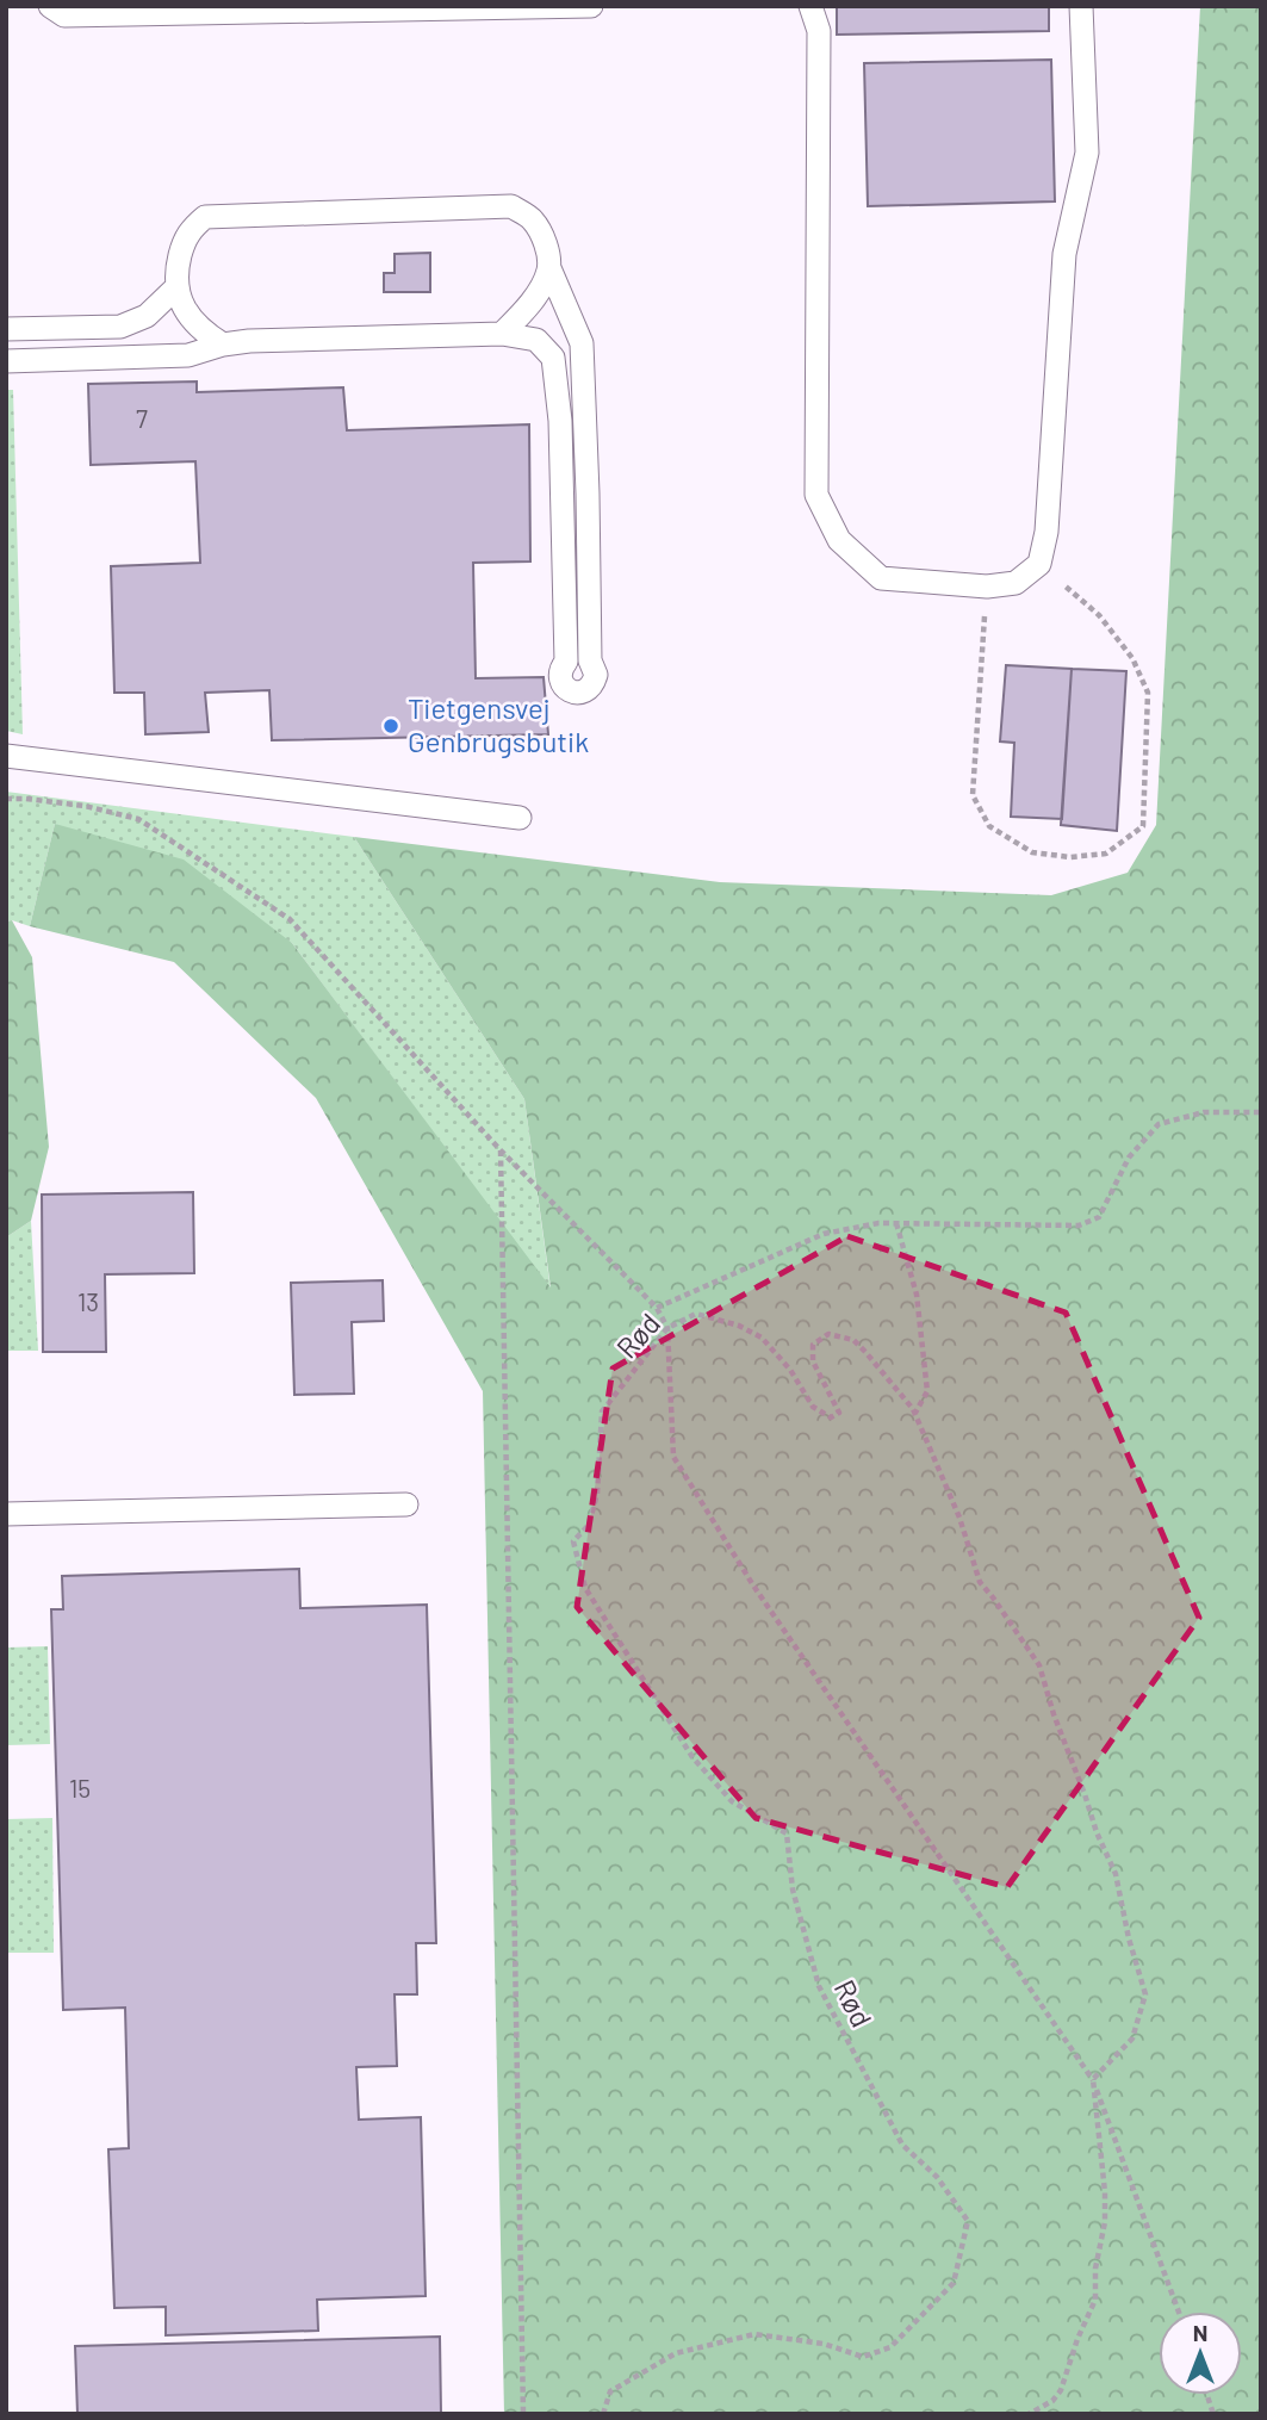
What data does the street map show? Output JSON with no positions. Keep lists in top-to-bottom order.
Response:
{
  "streets": {
    "path": ["Rød"]
  },
  "places": ["Tietgensvej Genbrugsbutik"],
  "house_numbers": ["7", "13", "15"],
  "north": "top"
}
